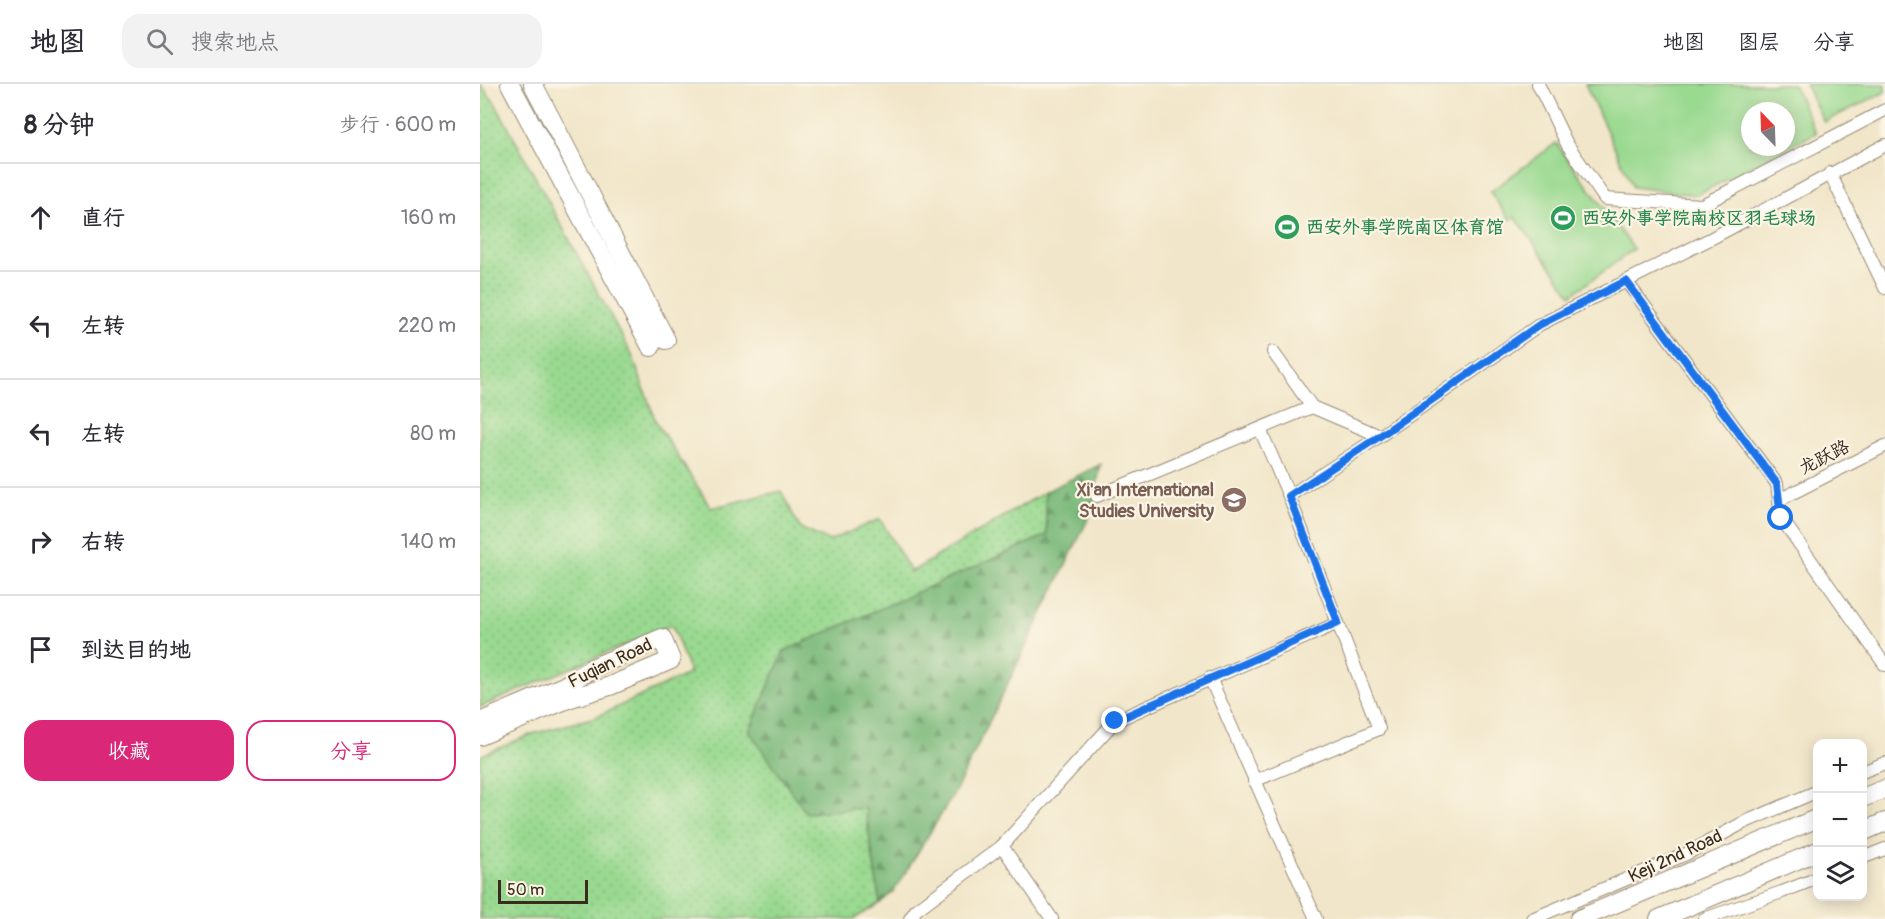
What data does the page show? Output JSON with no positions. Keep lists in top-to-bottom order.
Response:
{
  "streets": {
    "street": ["龙跃路", "Fuqian Road", "Keji 2nd Road"]
  },
  "places": {
    "sports": ["西安外事学院南校区羽毛球场", "西安外事学院南区体育馆"],
    "school or university": ["Xi'an International Studies University"]
  },
  "scale_bar": "50 m",
  "north": "top left",
  "page": {
    "header": "地图",
    "search": "搜索地点",
    "nav": ["地图", "图层", "分享"],
    "heading": ["8 分钟", "步行 · 600 m"],
    "list": [
      ["直行", "160 m"],
      ["左转", "220 m"],
      ["左转", "80 m"],
      ["右转", "140 m"],
      "到达目的地"
    ],
    "buttons": ["收藏", "分享"],
    "map_buttons": ["+", "−"],
    "scale": "50 m"
  }
}
